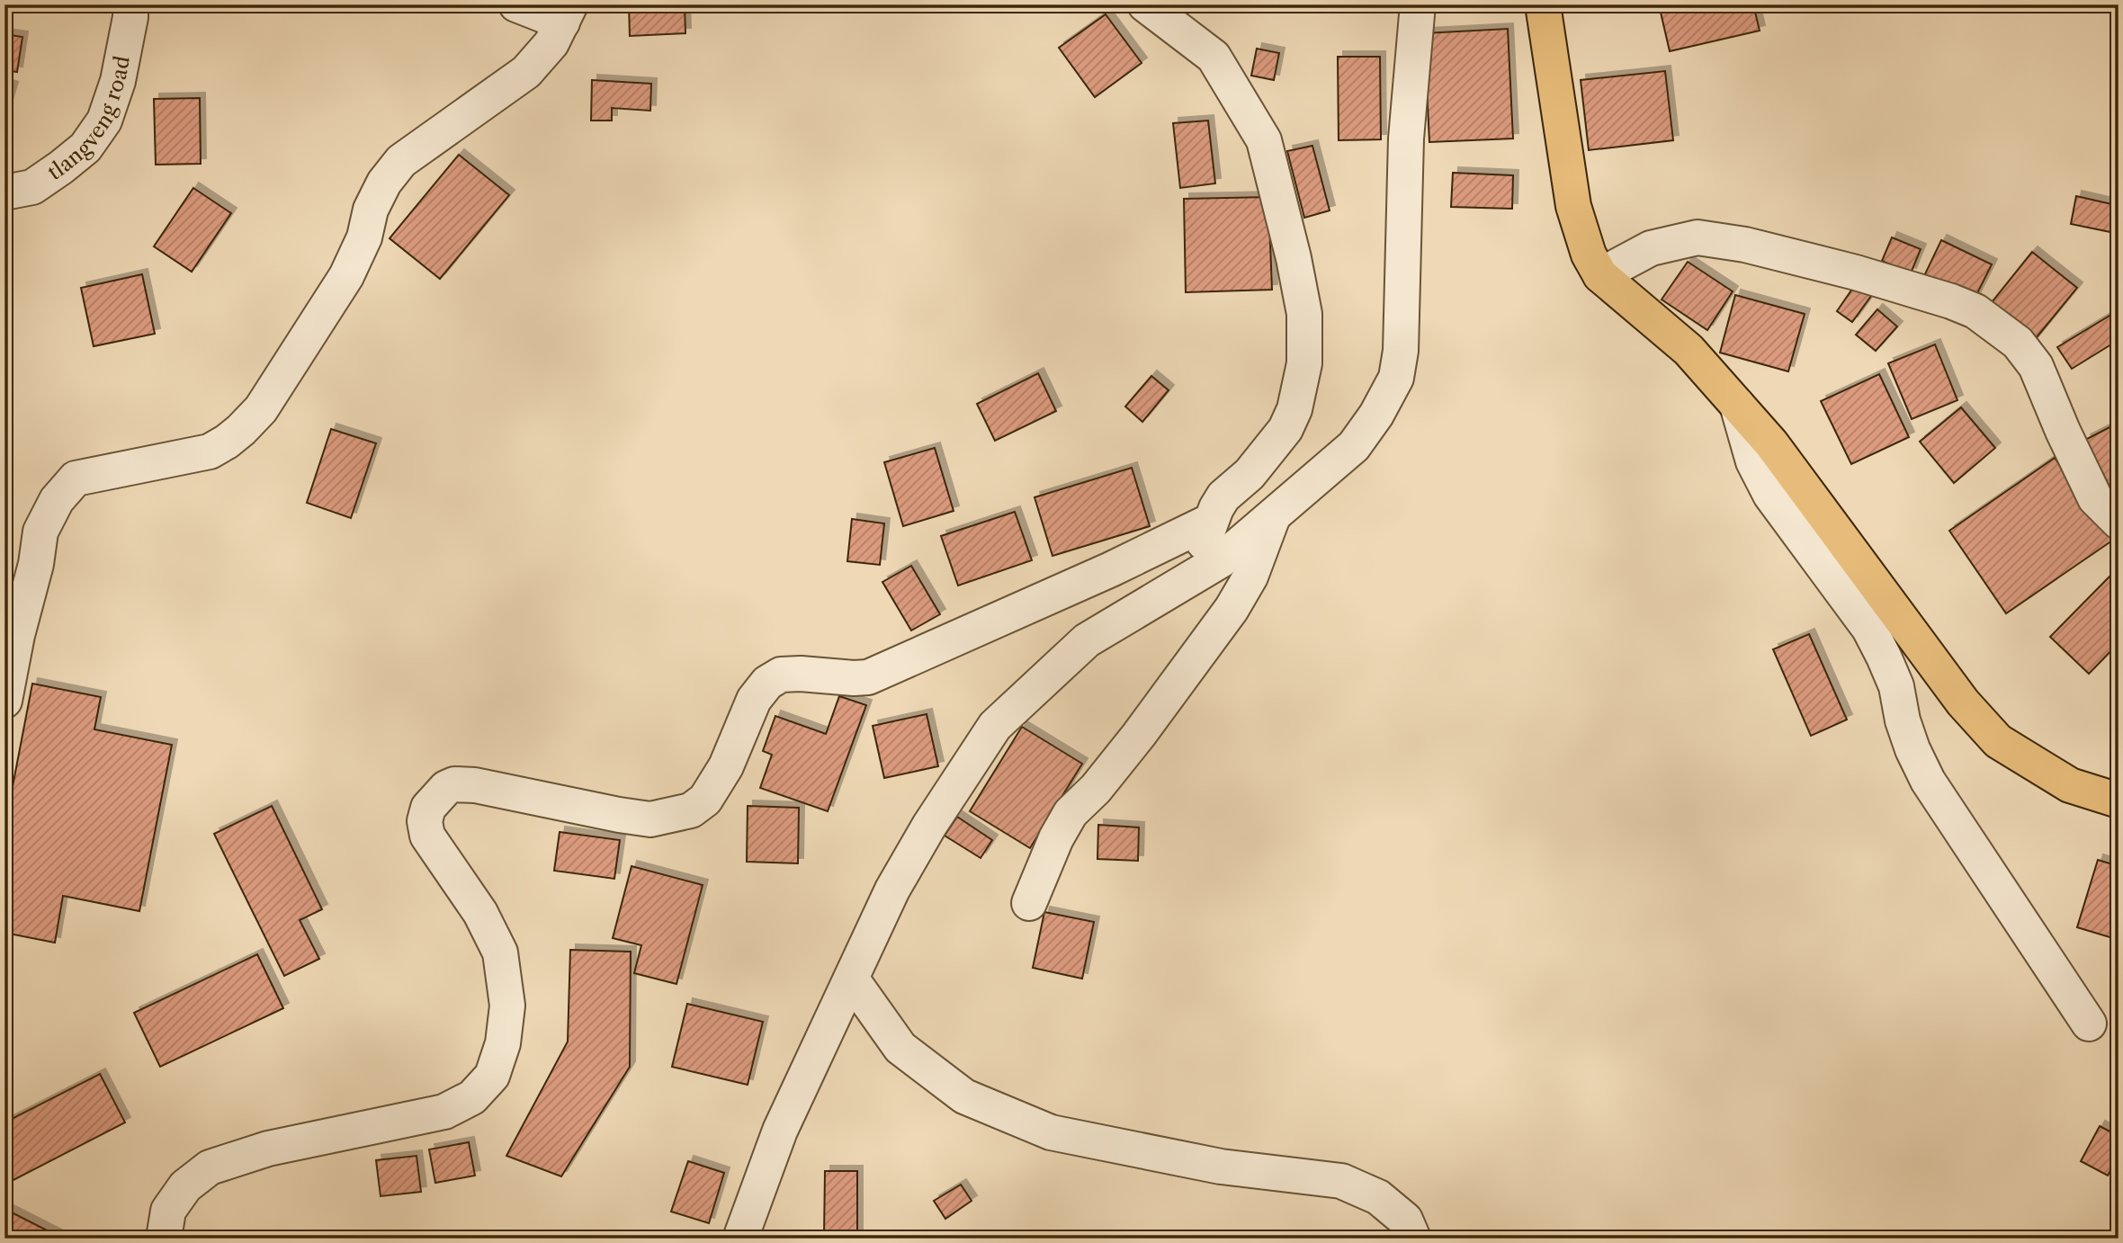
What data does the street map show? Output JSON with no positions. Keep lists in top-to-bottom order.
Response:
{
  "streets": {
    "street": ["tlangveng road"]
  }
}
